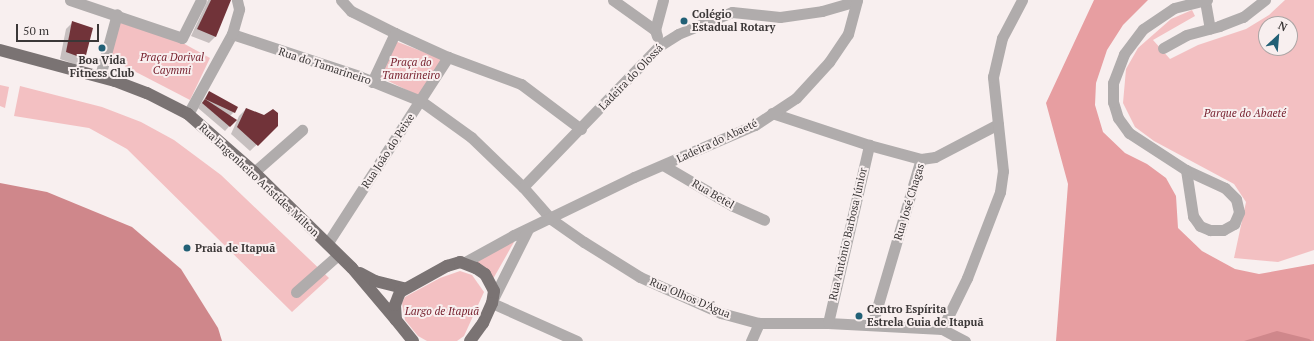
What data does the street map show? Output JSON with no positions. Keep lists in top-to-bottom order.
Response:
{
  "streets": {
    "main road": ["Rua Engenheiro Aristides Milton"],
    "street": [
      "Rua do Tamarineiro",
      "Ladeira do Olossá",
      "Ladeira do Abaeté",
      "Rua João do Peixe",
      "Rua Betel",
      "Rua José Chagas",
      "Rua Antônio Barbosa Júnior",
      "Rua Olhos D'Água"
    ]
  },
  "crossings": [
    ["Rua do Tamarineiro", "Ladeira do Olossá"],
    ["Rua do Tamarineiro", "Ladeira do Abaeté"],
    ["Rua do Tamarineiro", "Rua João do Peixe"],
    ["Rua do Tamarineiro", "Rua Olhos D'Água"],
    ["Ladeira do Olossá", "Ladeira do Abaeté"],
    ["Ladeira do Abaeté", "Rua Betel"],
    ["Ladeira do Abaeté", "Rua Olhos D'Água"],
    ["Rua João do Peixe", "Rua Engenheiro Aristides Milton"],
    ["Rua José Chagas", "Rua Olhos D'Água"],
    ["Rua Antônio Barbosa Júnior", "Rua Olhos D'Água"]
  ],
  "parks": [
    "Praça Dorival Caymmi",
    "Praça do Tamarineiro",
    "Parque do Abaeté",
    "Largo de Itapuã"
  ],
  "places": [
    "Colégio Estadual Rotary",
    "Boa Vida Fitness Club",
    "Praia de Itapuã",
    "Centro Espírita Estrela Guia de Itapuã"
  ],
  "scale_bar": "50 m",
  "north": "top right"
}
